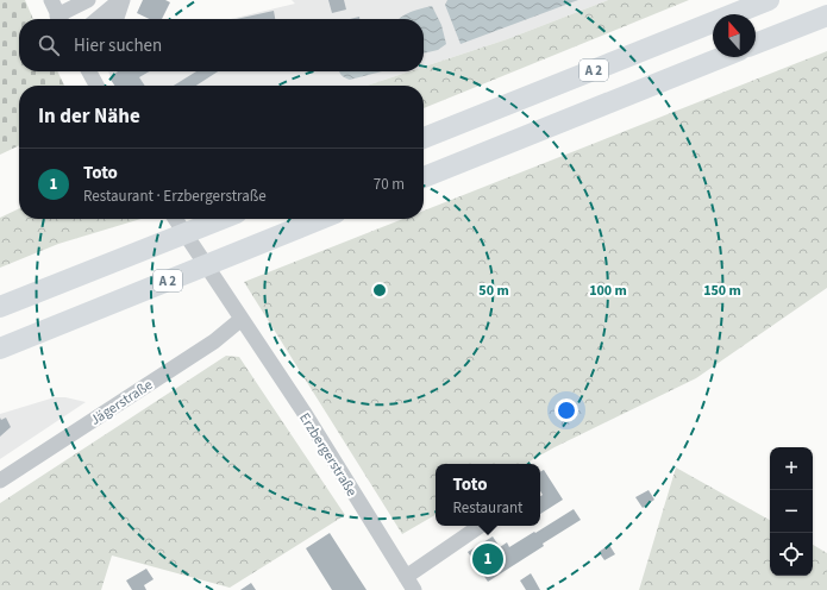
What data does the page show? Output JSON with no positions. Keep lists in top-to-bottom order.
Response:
{
  "streets": {
    "highway": ["A 2"],
    "street": ["Jägerstraße", "Erzbergerstraße"]
  },
  "crossings": [
    ["Jägerstraße", "Erzbergerstraße"]
  ],
  "north": "top",
  "page": {
    "search": "Hier suchen",
    "heading": "In der Nähe",
    "list": [
      {
        "mark": "1",
        "name": "Toto",
        "note": "Restaurant · Erzbergerstraße",
        "value": "70 m"
      }
    ],
    "map_buttons": ["+", "−"],
    "popup": ["Toto", "Restaurant"],
    "pins": "1"
  },
  "rings": ["50 m", "100 m", "150 m"]
}
